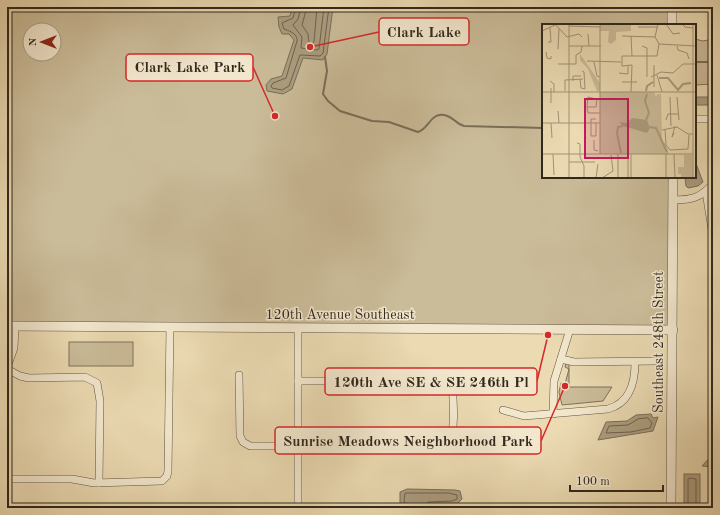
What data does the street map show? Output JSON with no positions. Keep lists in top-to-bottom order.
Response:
{
  "streets": {
    "street": ["120th Avenue Southeast", "Southeast 248th Street"]
  },
  "crossings": [
    ["120th Avenue Southeast", "Southeast 248th Street"]
  ],
  "places": [
    "Clark Lake",
    "Clark Lake Park",
    "120th Ave SE & SE 246th Pl",
    "Sunrise Meadows Neighborhood Park"
  ],
  "scale_bar": "100 m",
  "north": "left"
}
